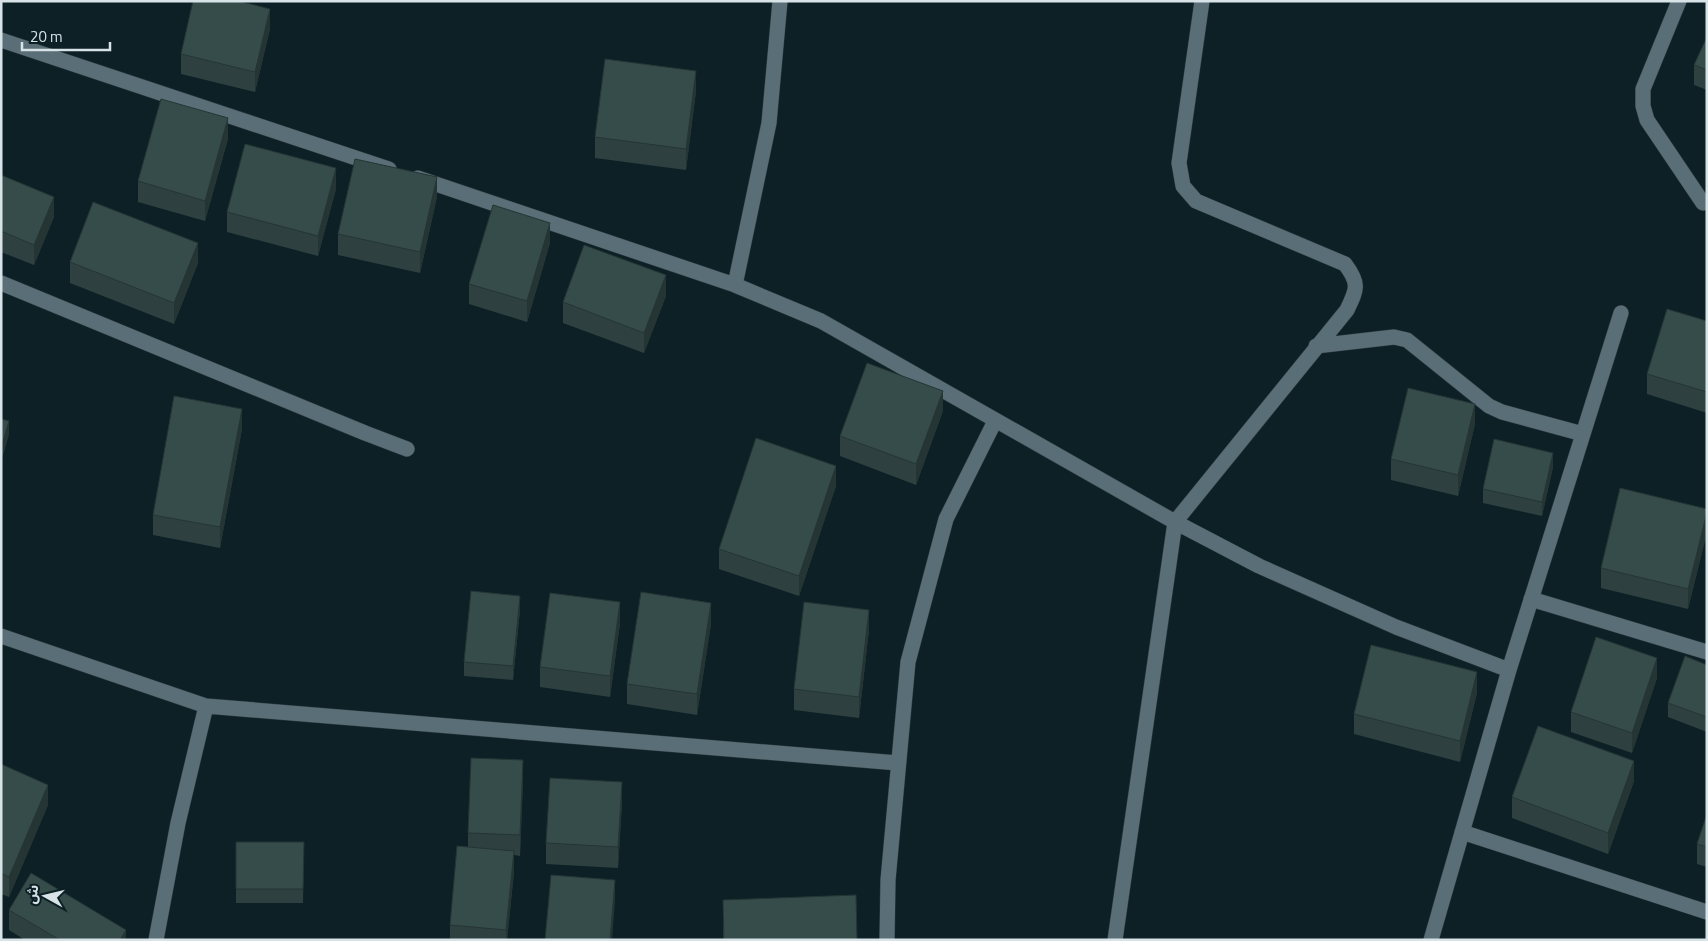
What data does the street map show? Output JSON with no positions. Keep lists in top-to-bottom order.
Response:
{
  "scale_bar": "20 m",
  "north": "left"
}
